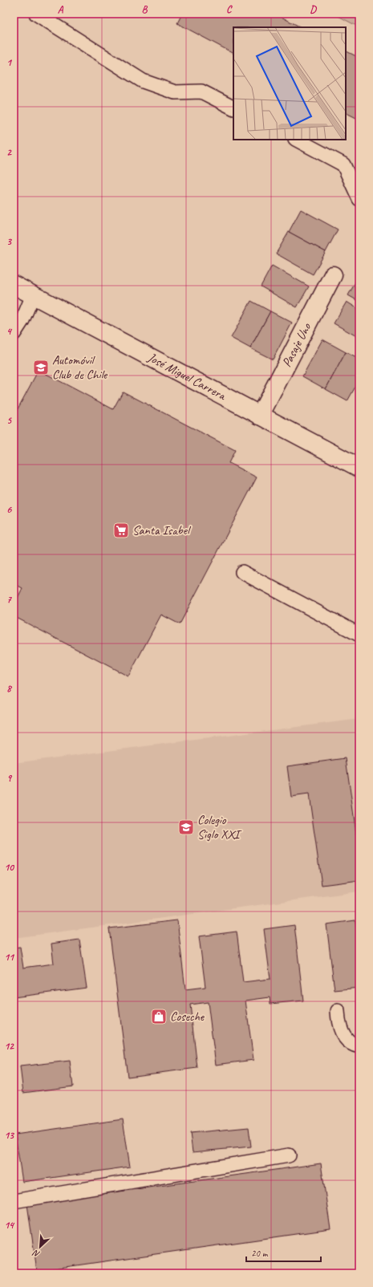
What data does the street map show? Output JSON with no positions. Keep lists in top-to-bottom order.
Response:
{
  "streets": {
    "street": ["Pasaje Uno", "José Miguel Carrera"]
  },
  "crossings": [
    ["Pasaje Uno", "José Miguel Carrera"]
  ],
  "places": {
    "school or university": ["Automóvil Club de Chile", "Colegio Siglo XXI"],
    "supermarket": ["Santa Isabel"],
    "shop": ["Coseche"]
  },
  "scale_bar": "20 m",
  "north": "bottom left",
  "grid": {
    "columns": [
      "A",
      "B",
      "C",
      "D"
    ],
    "rows": [
      "1",
      "2",
      "3",
      "4",
      "5",
      "6",
      "7",
      "8",
      "9",
      "10",
      "11",
      "12",
      "13",
      "14"
    ]
  }
}
